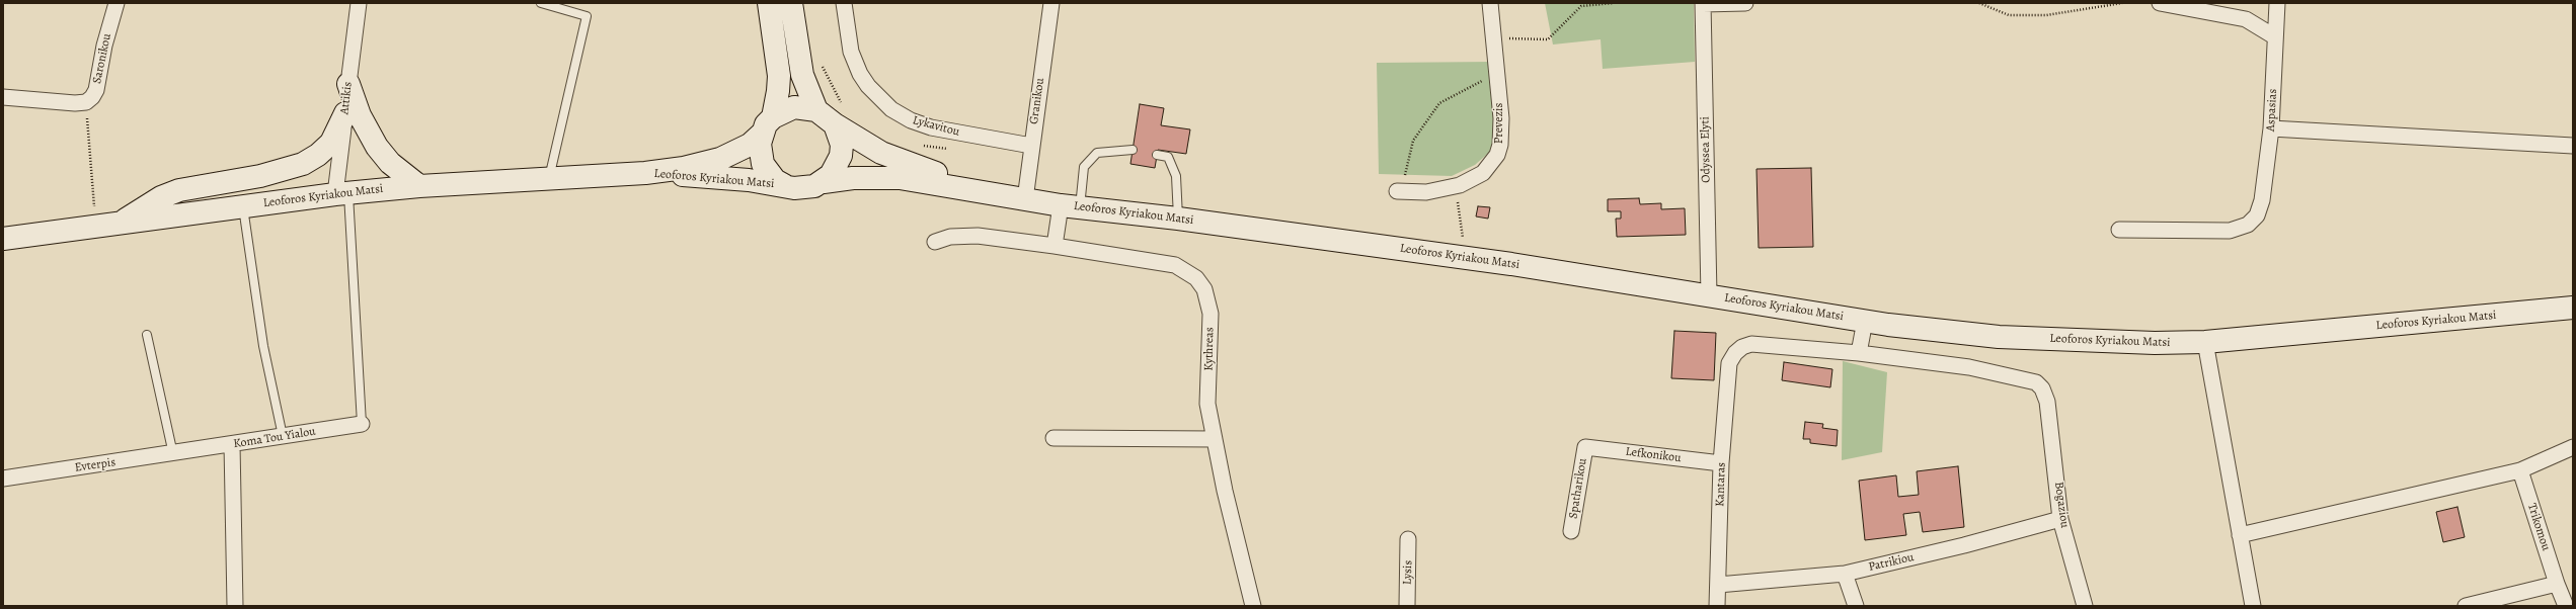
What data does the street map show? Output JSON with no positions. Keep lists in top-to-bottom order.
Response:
{
  "streets": {
    "main road": ["Leoforos Kyriakou Matsi"],
    "street": [
      "Saronikou",
      "Attikis",
      "Granikou",
      "Aspasias",
      "Prevezis",
      "Lykavitou",
      "Odyssea Elyti",
      "Kythreas",
      "Koma Tou Yialou",
      "Lefkonikou",
      "Evterpis",
      "Kantaras",
      "Spatharikou",
      "Bogaziou",
      "Trikomou",
      "Patrikiou",
      "Lysis"
    ]
  },
  "crossings": [
    ["Attikis", "Leoforos Kyriakou Matsi"],
    ["Granikou", "Lykavitou"],
    ["Granikou", "Leoforos Kyriakou Matsi"],
    ["Odyssea Elyti", "Leoforos Kyriakou Matsi"],
    ["Koma Tou Yialou", "Evterpis"],
    ["Lefkonikou", "Kantaras"],
    ["Lefkonikou", "Spatharikou"],
    ["Kantaras", "Bogaziou"],
    ["Kantaras", "Patrikiou"],
    ["Bogaziou", "Patrikiou"]
  ]
}
